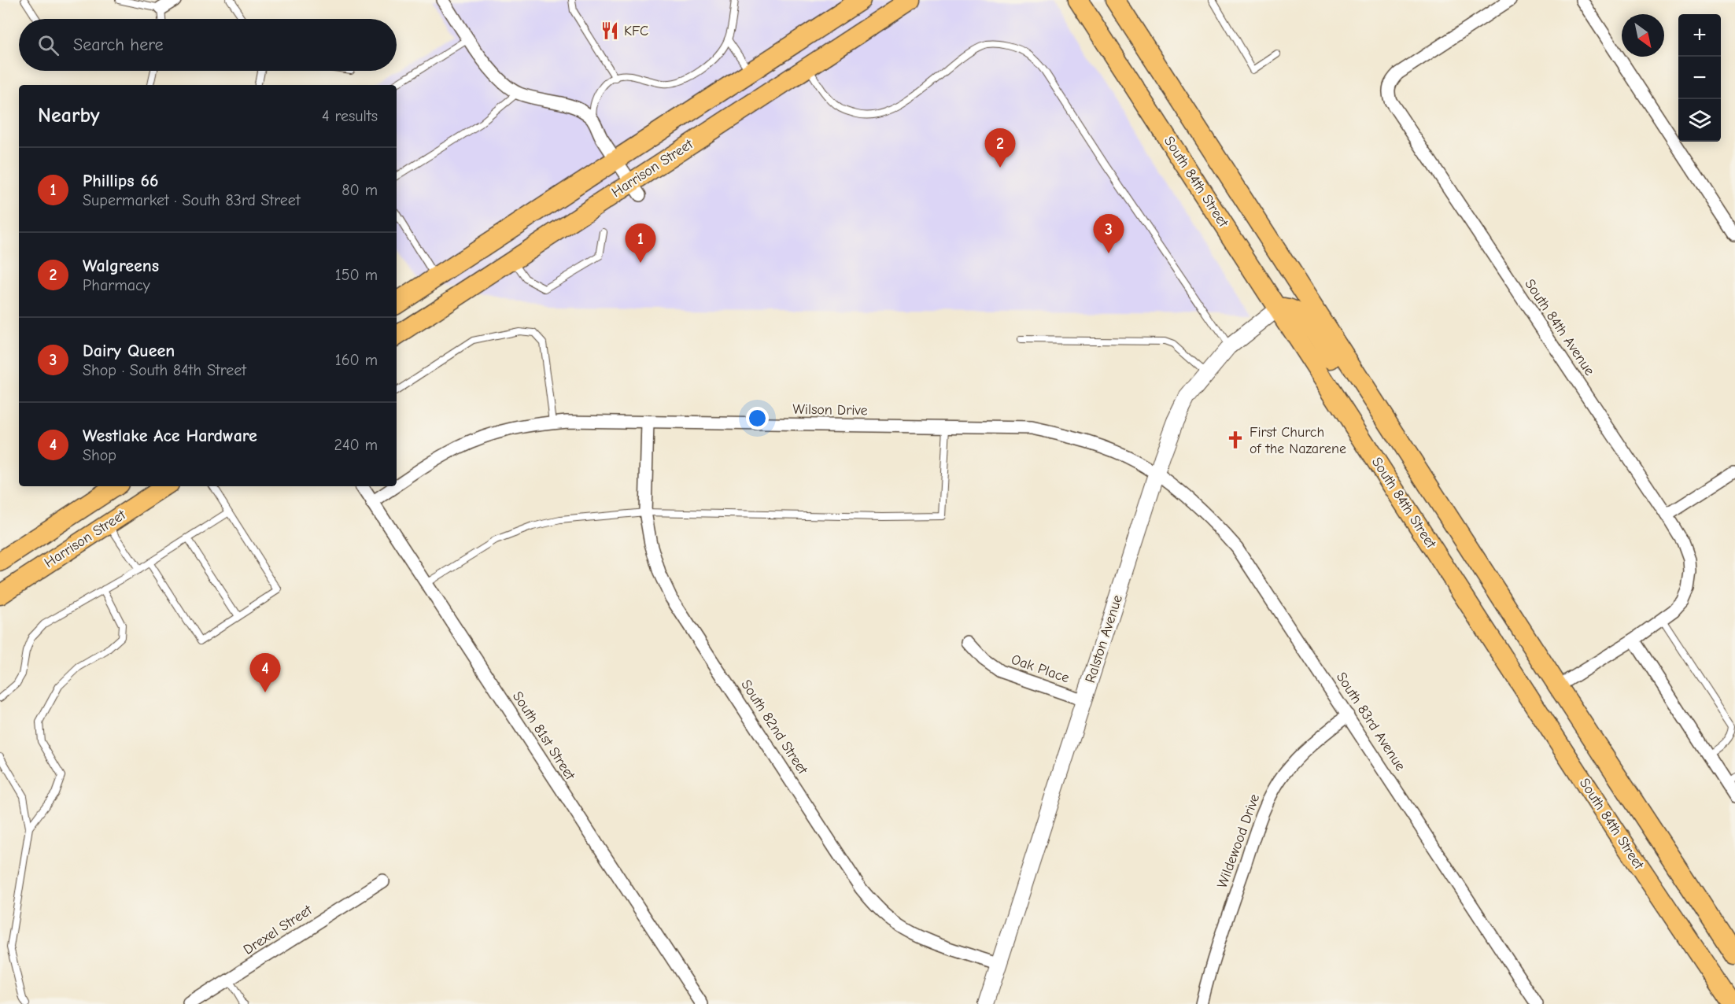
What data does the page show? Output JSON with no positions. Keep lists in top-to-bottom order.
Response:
{
  "streets": {
    "main road": ["Harrison Street", "South 84th Street"],
    "street": [
      "South 84th Avenue",
      "Wilson Drive",
      "Ralston Avenue",
      "Oak Place",
      "South 83rd Avenue",
      "South 82nd Street",
      "South 81st Street",
      "Wildewood Drive",
      "Drexel Street"
    ]
  },
  "crossings": [
    ["South 84th Street", "Ralston Avenue"],
    ["Wilson Drive", "Ralston Avenue"],
    ["Wilson Drive", "South 83rd Avenue"],
    ["Wilson Drive", "South 82nd Street"],
    ["Wilson Drive", "South 81st Street"],
    ["Ralston Avenue", "Oak Place"],
    ["Ralston Avenue", "South 83rd Avenue"],
    ["Ralston Avenue", "South 82nd Street"],
    ["South 83rd Avenue", "Wildewood Drive"]
  ],
  "places": {
    "restaurant": ["KFC"],
    "church": ["First Church of the Nazarene"]
  },
  "north": "bottom right",
  "page": {
    "map_buttons": ["+", "−"],
    "search": "Search here",
    "heading": ["Nearby", "4 results"],
    "pins": [
      "2",
      "3",
      "1",
      "4"
    ],
    "list": [
      {
        "mark": "1",
        "name": "Phillips 66",
        "note": "Supermarket · South 83rd Street",
        "value": "80 m"
      },
      {
        "mark": "2",
        "name": "Walgreens",
        "note": "Pharmacy",
        "value": "150 m"
      },
      {
        "mark": "3",
        "name": "Dairy Queen",
        "note": "Shop · South 84th Street",
        "value": "160 m"
      },
      {
        "mark": "4",
        "name": "Westlake Ace Hardware",
        "note": "Shop",
        "value": "240 m"
      }
    ]
  }
}
